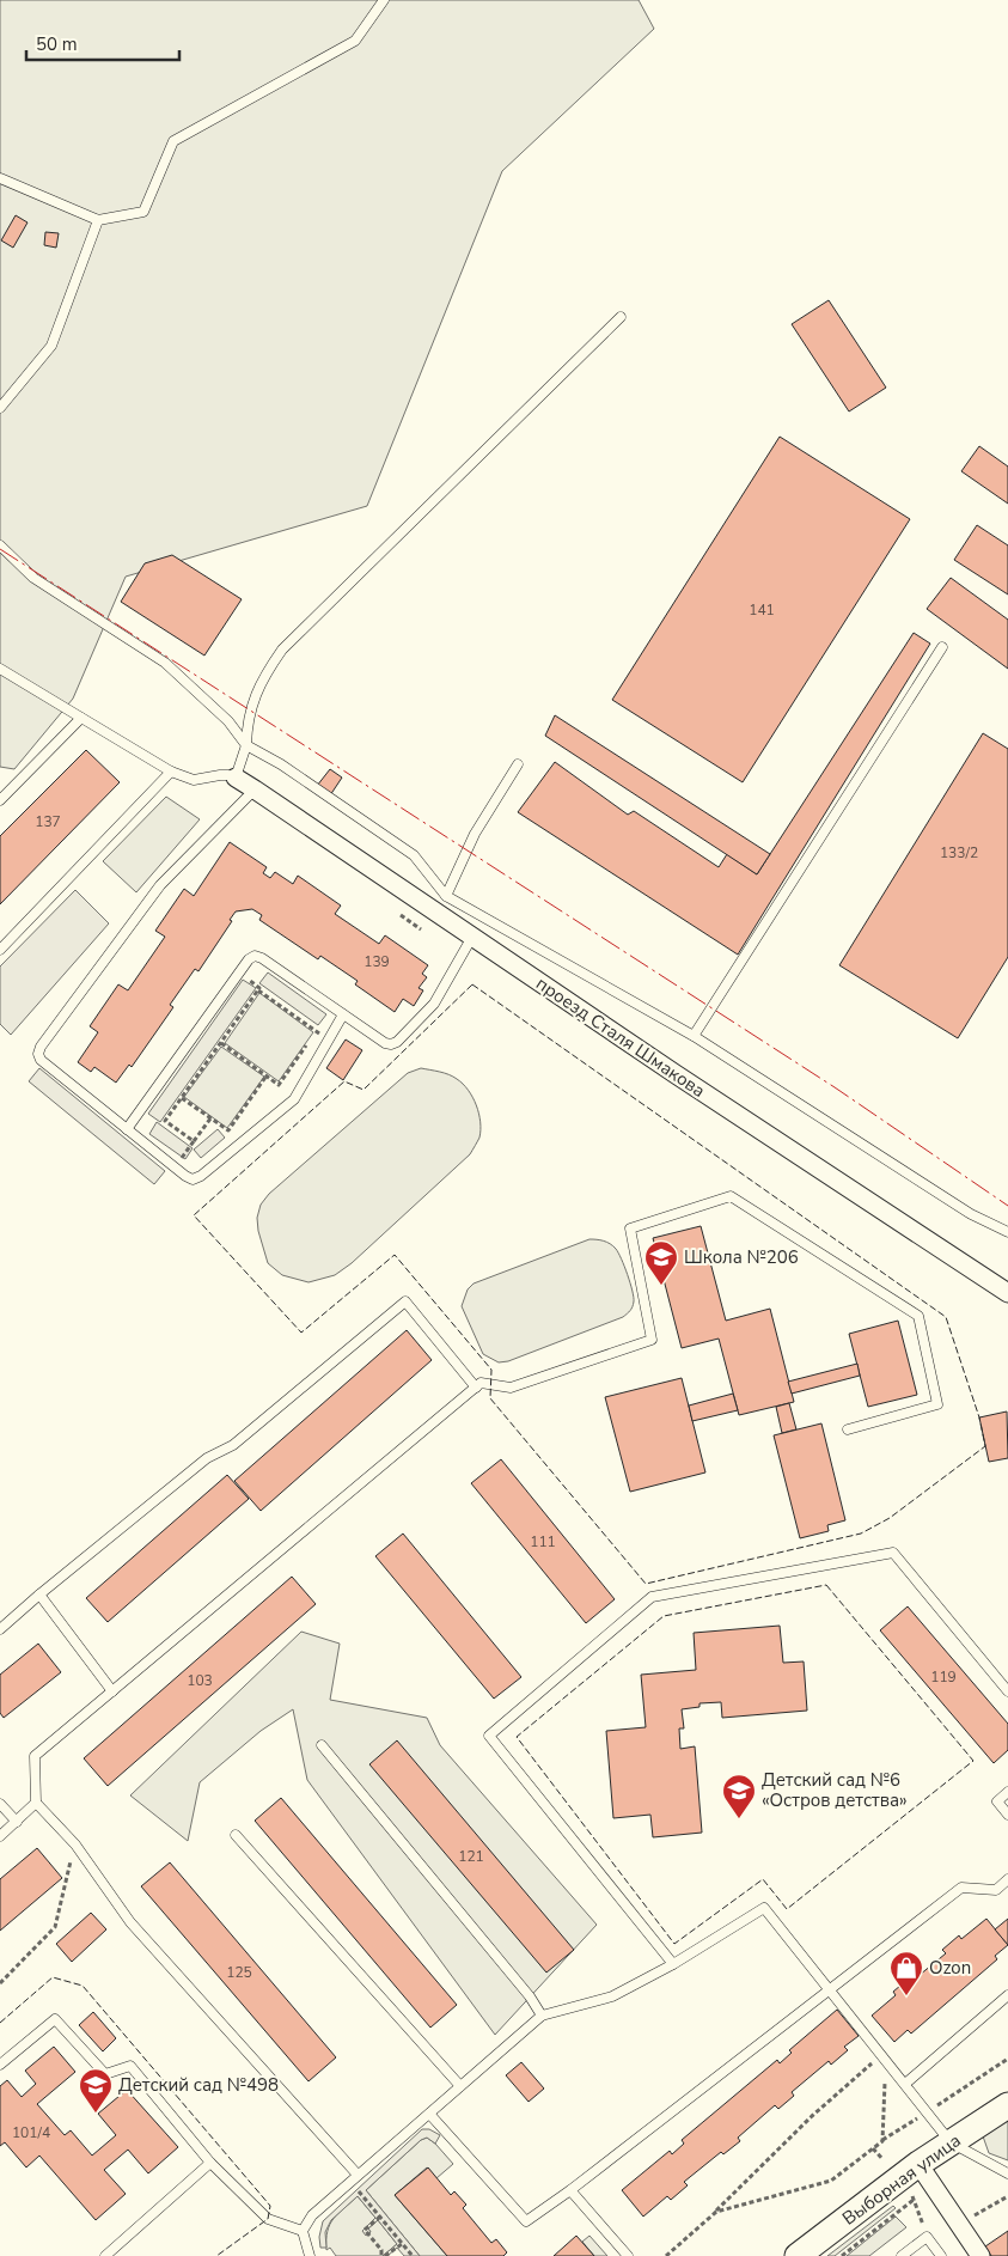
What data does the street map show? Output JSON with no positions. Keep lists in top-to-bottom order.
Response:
{
  "streets": {
    "main road": ["Выборная улица"],
    "street": ["проезд Сталя Шмакова"]
  },
  "places": {
    "school or university": ["Школа №206", "Детский сад №6 «Остров детства»", "Детский сад №498"],
    "shop": ["Ozon"]
  },
  "house_numbers": [
    "141",
    "137",
    "133/2",
    "139",
    "111",
    "119",
    "103",
    "121",
    "125",
    "101/4"
  ],
  "scale_bar": "50 m"
}
